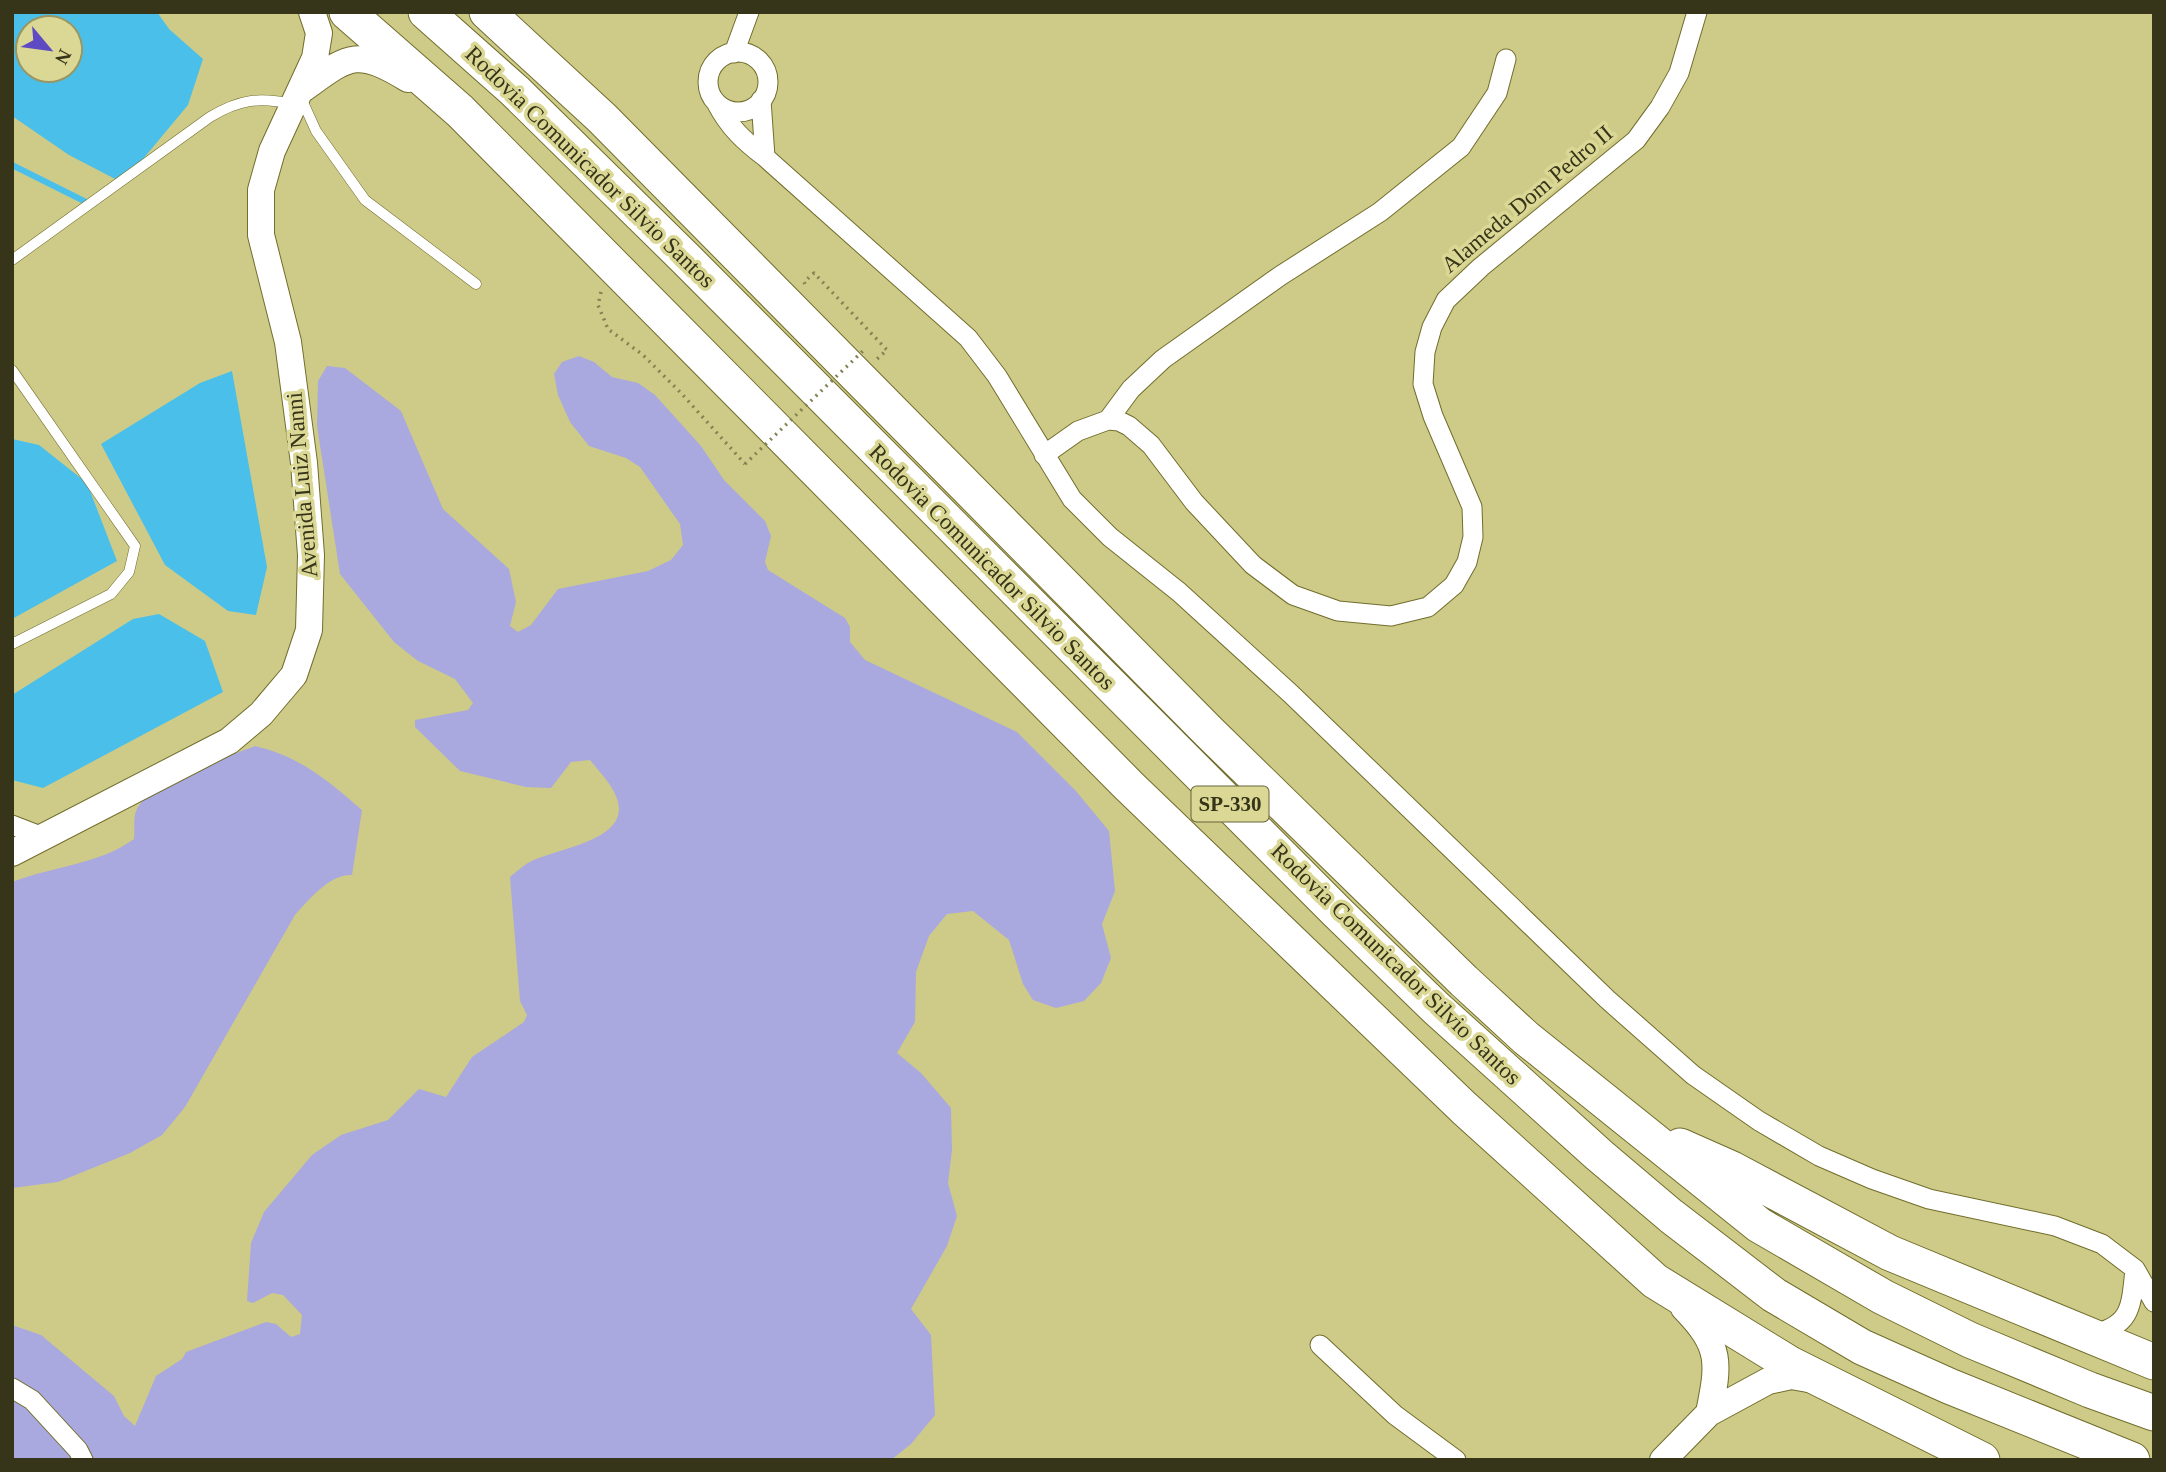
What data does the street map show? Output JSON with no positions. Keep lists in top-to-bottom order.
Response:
{
  "streets": {
    "highway": ["Rodovia Comunicador Silvio Santos", "SP-330"],
    "street": ["Alameda Dom Pedro II", "Avenida Luiz Nanni"]
  },
  "north": "bottom right"
}
